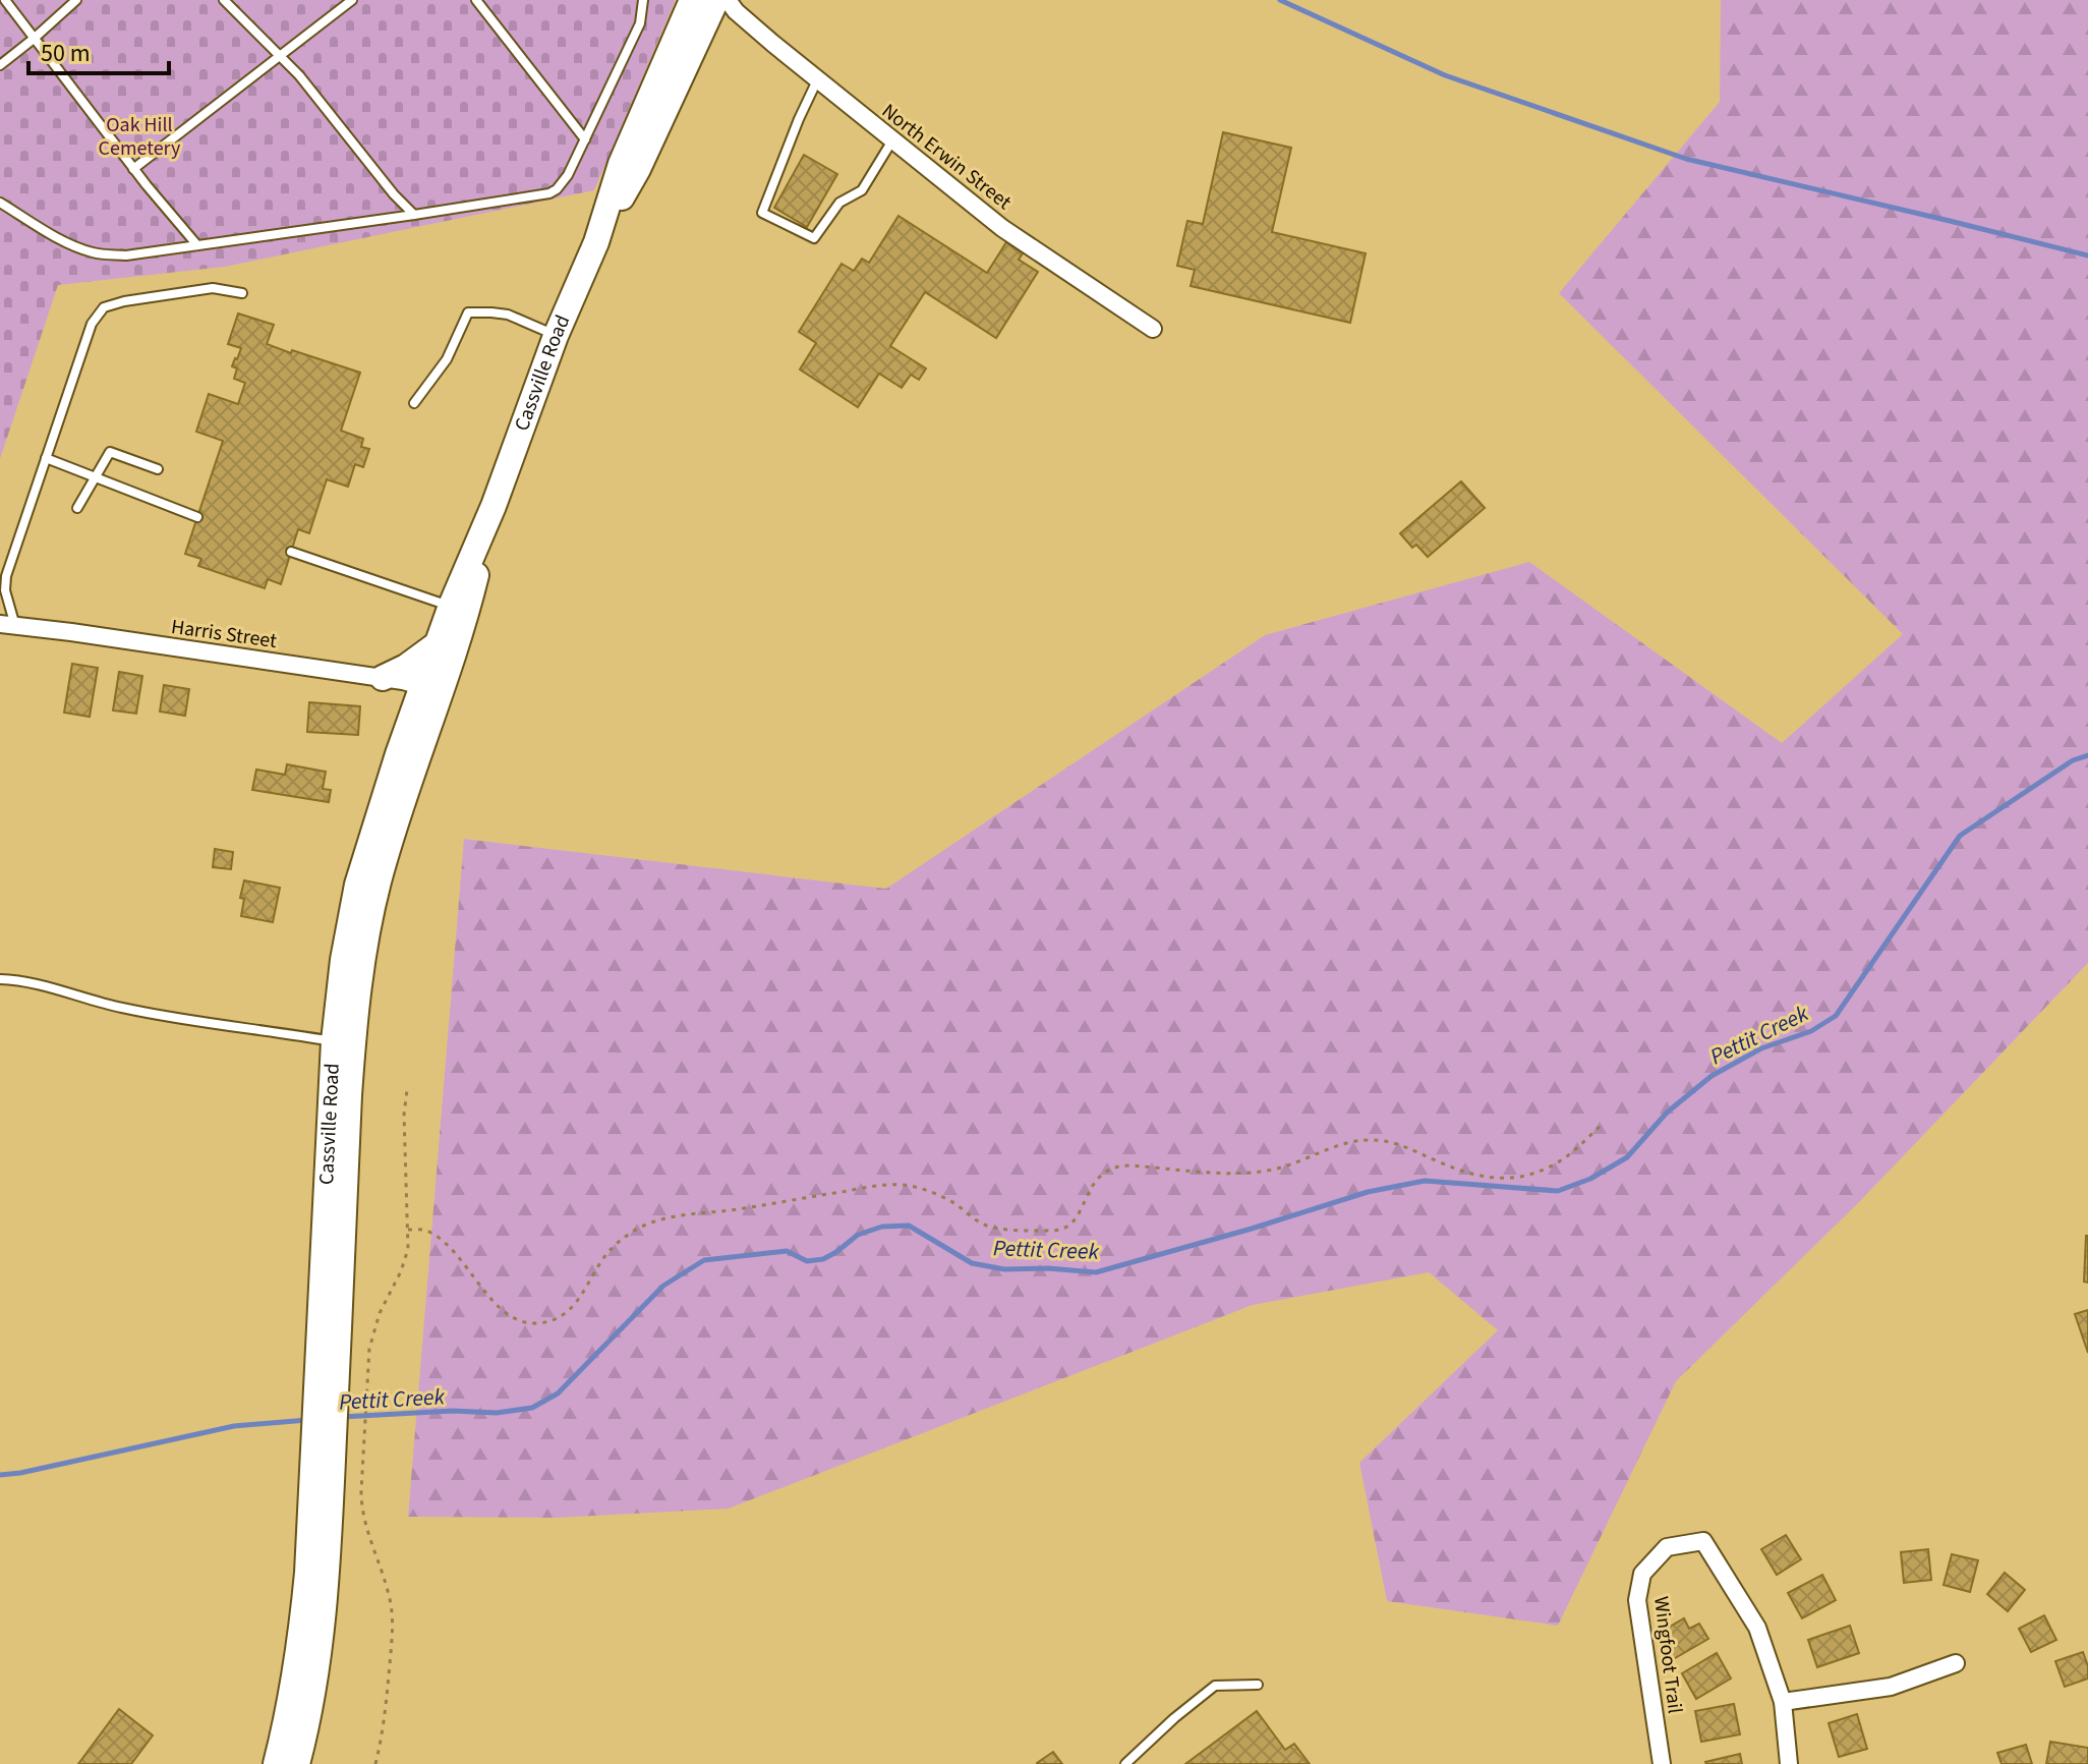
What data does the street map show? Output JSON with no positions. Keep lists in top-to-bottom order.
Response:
{
  "streets": {
    "main road": ["Cassville Road"],
    "street": ["North Erwin Street", "Harris Street", "Wingfoot Trail"]
  },
  "crossings": [
    ["Cassville Road", "Harris Street"]
  ],
  "water": ["Pettit Creek"],
  "parks": ["Oak Hill Cemetery"],
  "scale_bar": "50 m"
}
